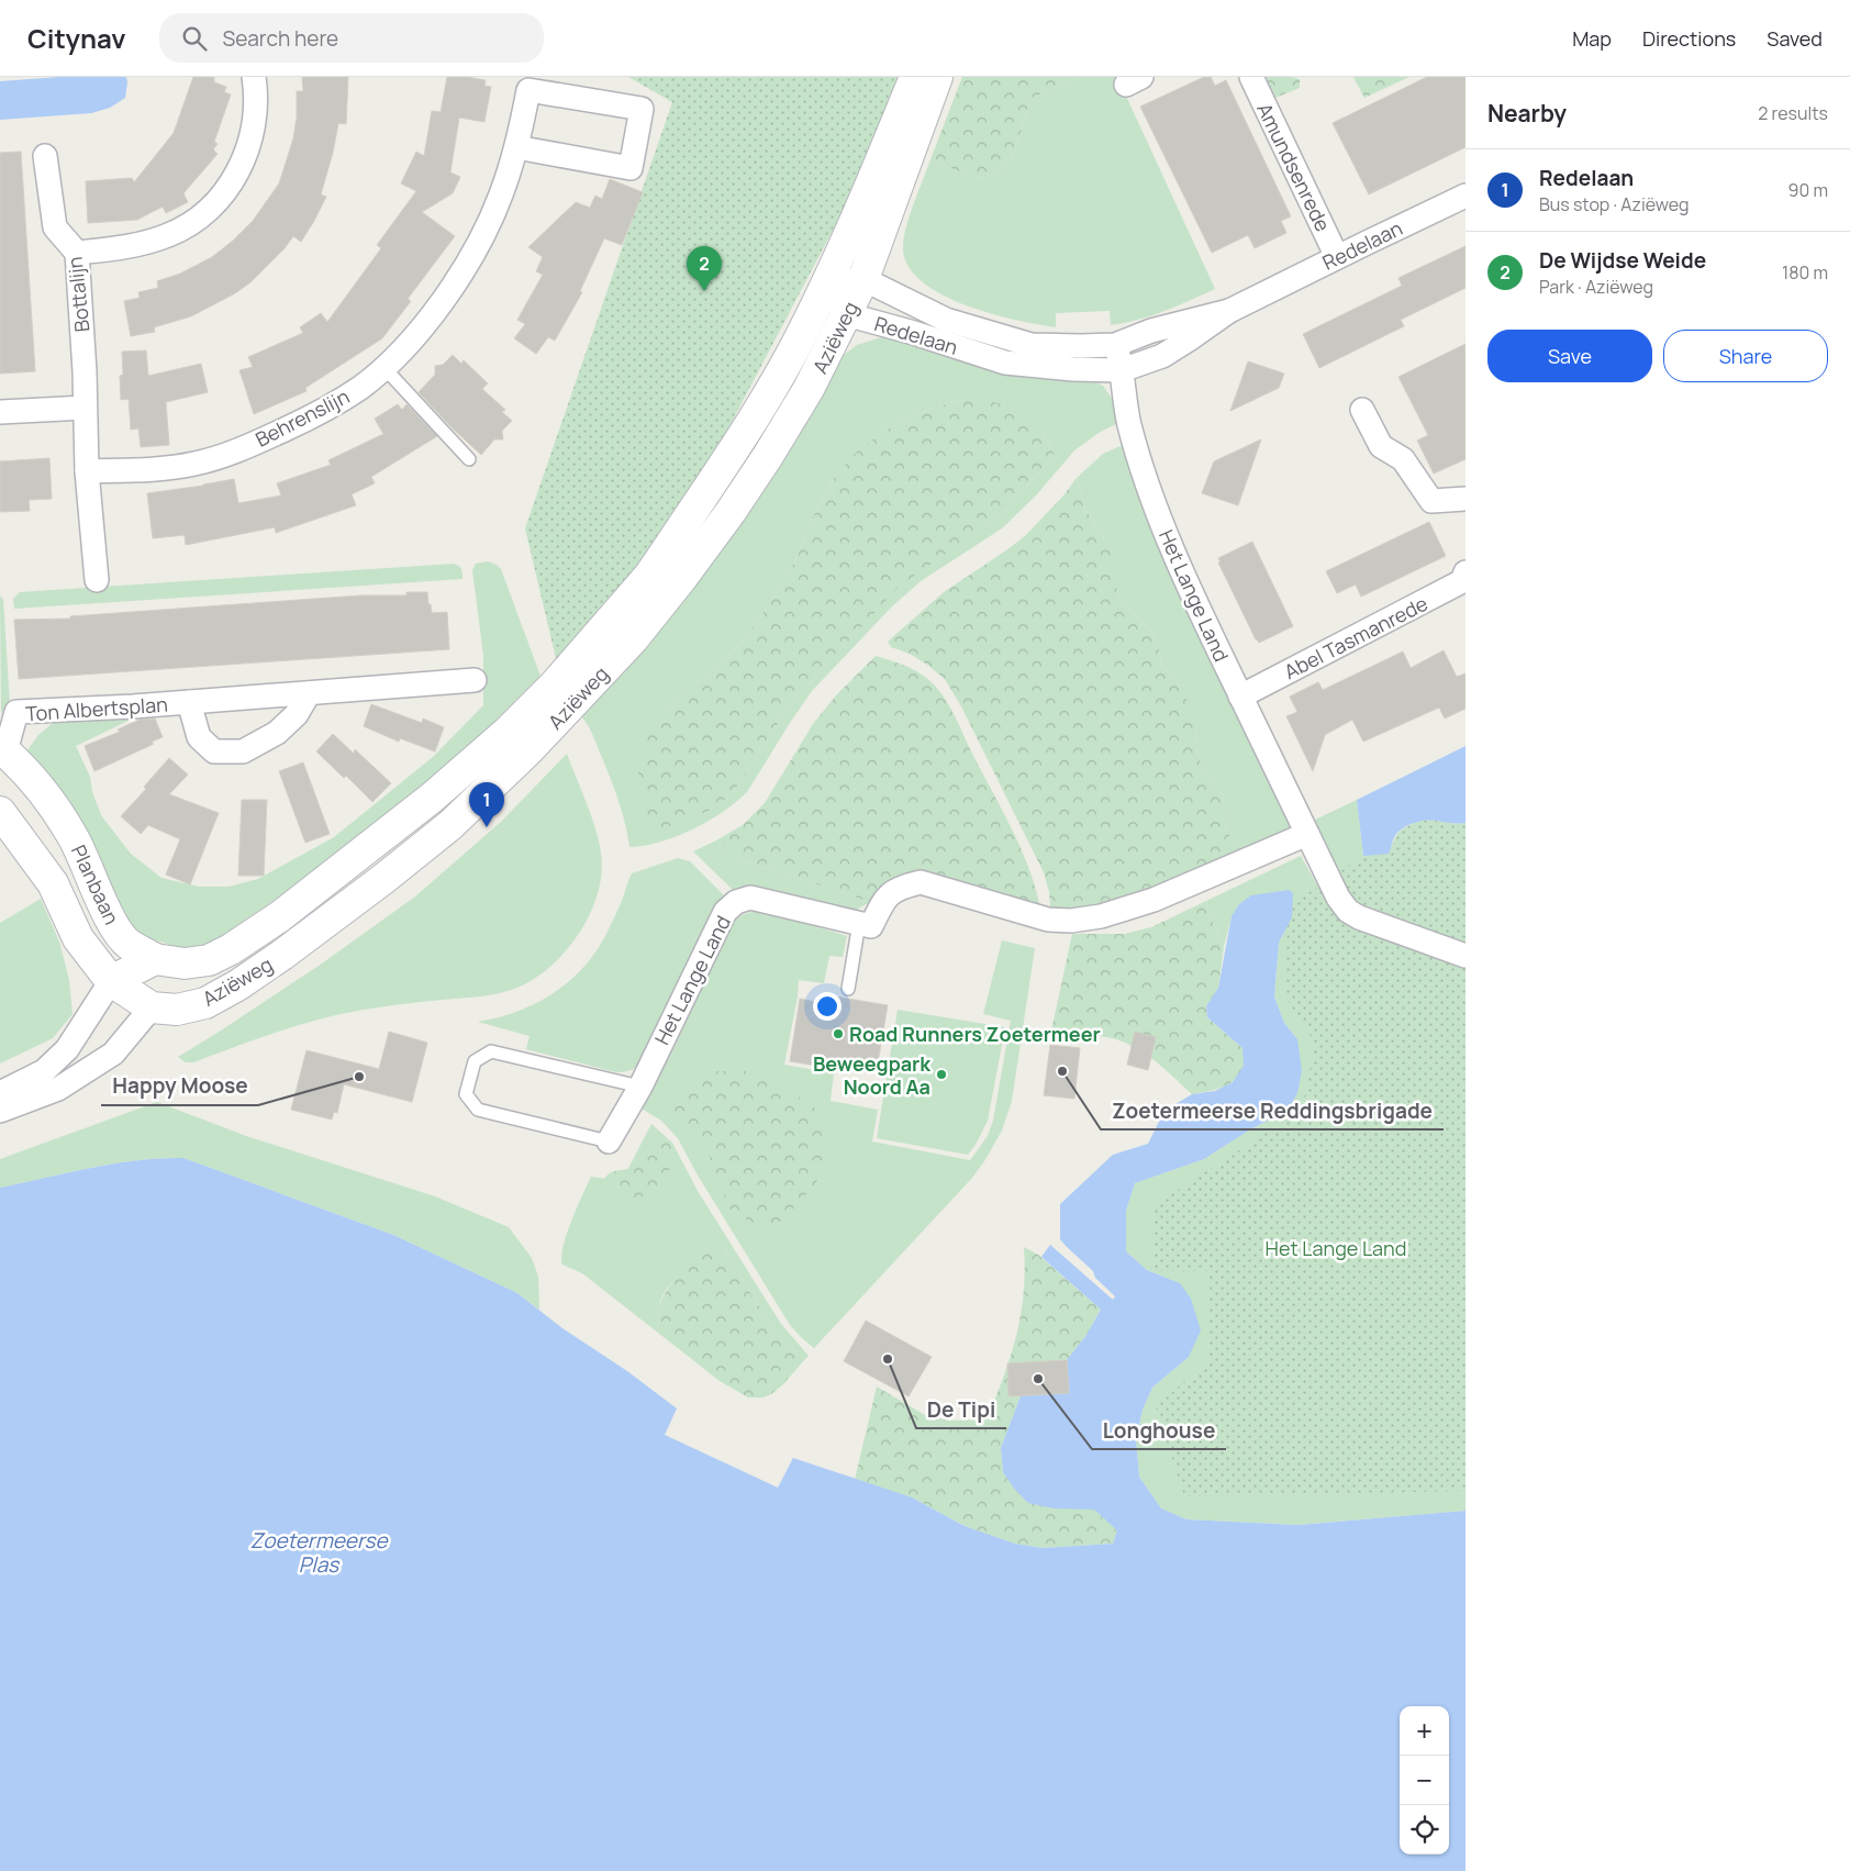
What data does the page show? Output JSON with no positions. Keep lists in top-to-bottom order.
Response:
{
  "streets": {
    "street": [
      "Amundsenrede",
      "Redelaan",
      "Bottalijn",
      "Aziëweg",
      "Behrenslijn",
      "Het Lange Land",
      "Abel Tasmanrede",
      "Ton Albertsplan",
      "Planbaan"
    ]
  },
  "crossings": [
    ["Amundsenrede", "Redelaan"],
    ["Redelaan", "Aziëweg"],
    ["Redelaan", "Het Lange Land"],
    ["Bottalijn", "Behrenslijn"],
    ["Aziëweg", "Planbaan"],
    ["Het Lange Land", "Abel Tasmanrede"],
    ["Ton Albertsplan", "Planbaan"]
  ],
  "water": ["Zoetermeerse Plas"],
  "parks": ["Het Lange Land"],
  "places": [
    "Road Runners Zoetermeer",
    "Zoetermeerse Reddingsbrigade",
    "Beweegpark Noord Aa",
    "Happy Moose",
    "De Tipi",
    "Longhouse"
  ],
  "page": {
    "header": "Citynav",
    "search": "Search here",
    "nav": ["Map", "Directions", "Saved"],
    "heading": ["Nearby", "2 results"],
    "list": [
      {
        "mark": "1",
        "name": "Redelaan",
        "note": "Bus stop · Aziëweg",
        "value": "90 m"
      },
      {
        "mark": "2",
        "name": "De Wijdse Weide",
        "note": "Park · Aziëweg",
        "value": "180 m"
      }
    ],
    "pins": ["2", "1"],
    "buttons": ["Save", "Share"],
    "map_buttons": ["+", "−"]
  }
}
